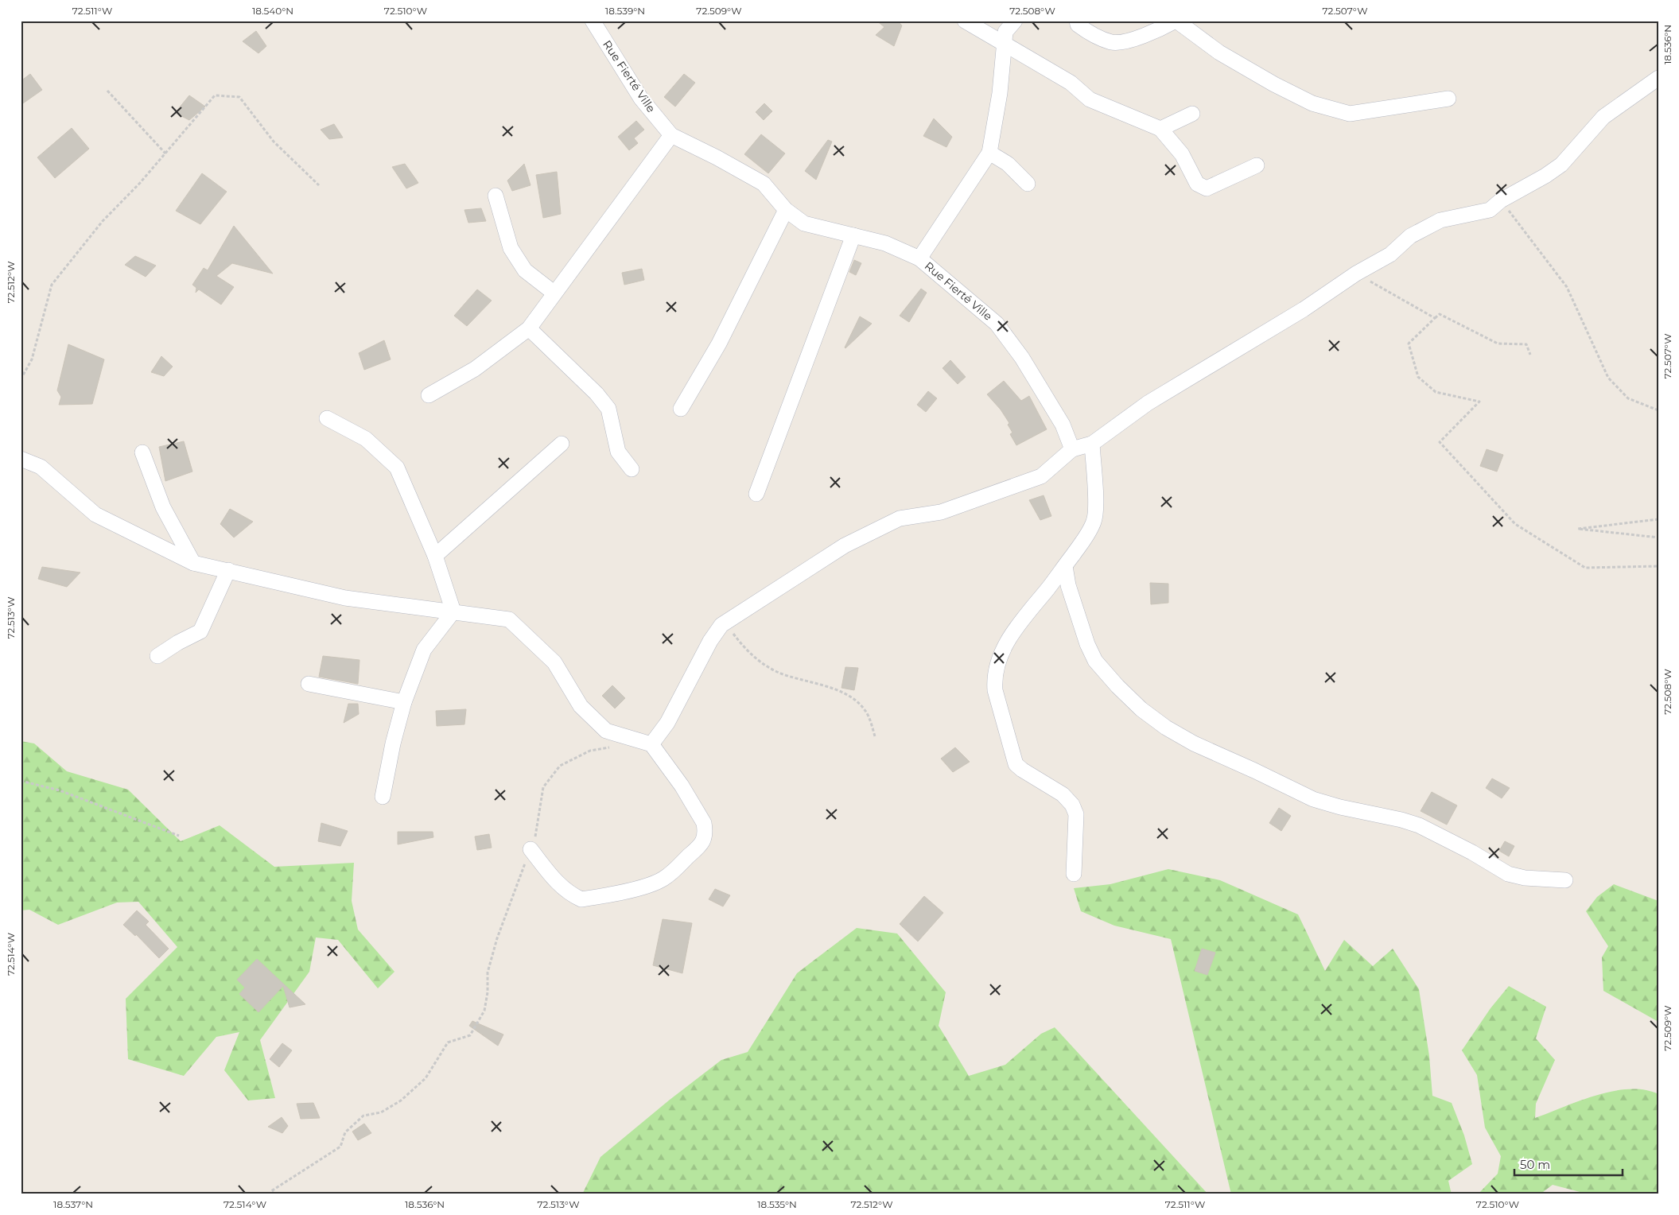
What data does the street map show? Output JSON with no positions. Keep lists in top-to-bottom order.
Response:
{
  "streets": {
    "street": ["Rue Fierté Ville"]
  },
  "scale_bar": "50 m",
  "coordinates": [
    "72.511°W",
    "18.540°N",
    "72.510°W",
    "18.539°N",
    "72.509°W",
    "72.508°W",
    "72.507°W",
    "18.536°N",
    "72.512°W",
    "72.513°W",
    "72.514°W",
    "18.537°N",
    "18.535°N"
  ]
}
